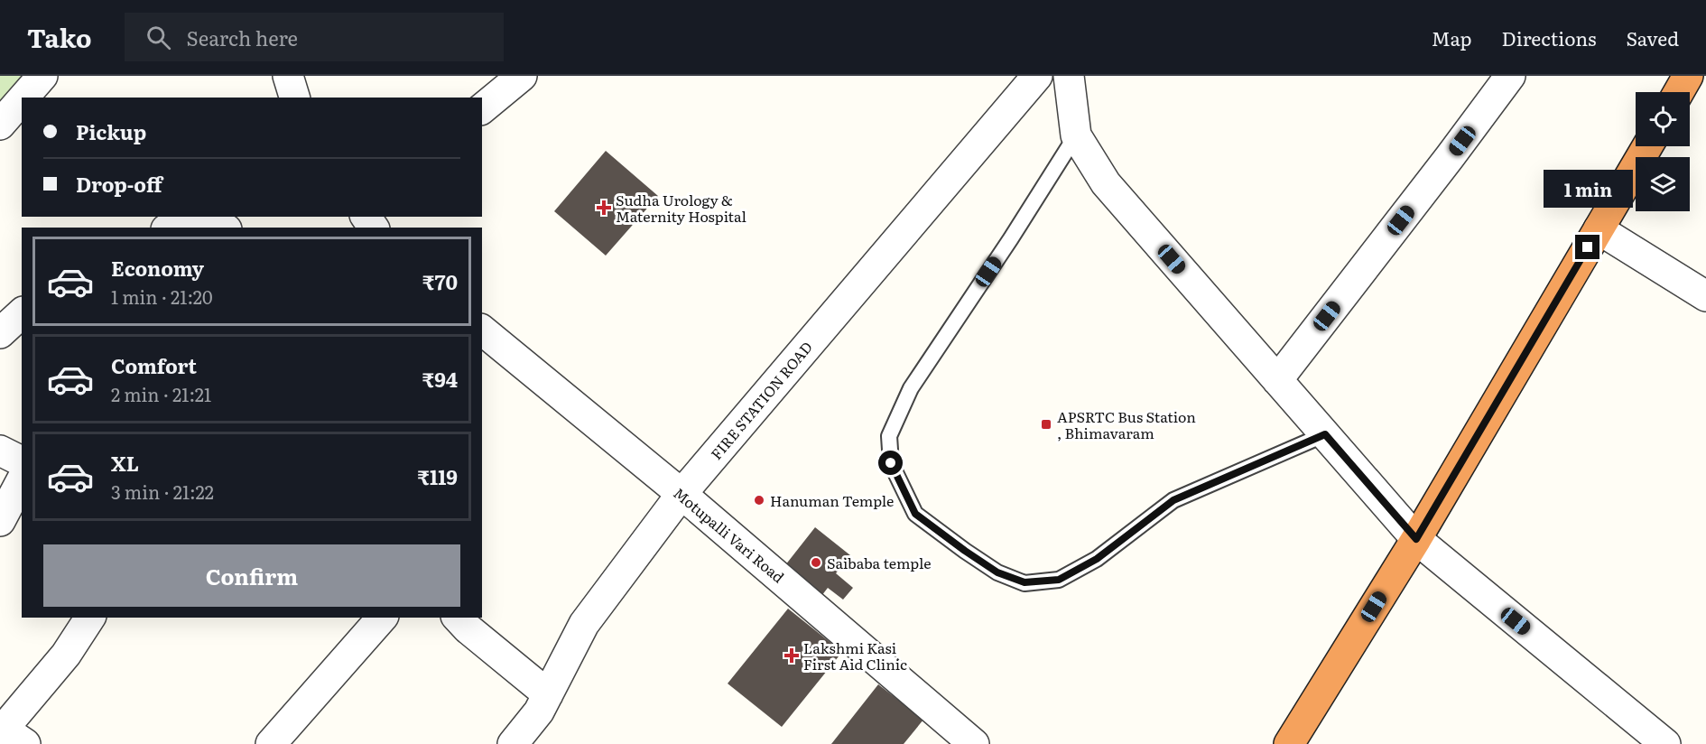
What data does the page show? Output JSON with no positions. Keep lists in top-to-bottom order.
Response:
{
  "streets": {
    "street": ["FIRE STATION ROAD", "Motupalli Vari Road"]
  },
  "crossings": [
    ["FIRE STATION ROAD", "Motupalli Vari Road"]
  ],
  "places": {
    "health": ["Sudha Urology & Maternity Hospital", "Lakshmi Kasi First Aid Clinic"],
    "transit": ["APSRTC Bus Station , Bhimavaram"],
    "other": ["Hanuman Temple", "Saibaba temple"]
  },
  "page": {
    "header": "Tako",
    "search": "Search here",
    "nav": ["Map", "Directions", "Saved"],
    "banner": ["Pickup", "Drop-off"],
    "bubble": "1 min",
    "list": [
      {
        "name": "Economy",
        "note": "1 min · 21:20",
        "value": "₹70"
      },
      {
        "name": "Comfort",
        "note": "2 min · 21:21",
        "value": "₹94"
      },
      {
        "name": "XL",
        "note": "3 min · 21:22",
        "value": "₹119"
      }
    ],
    "buttons": "Confirm"
  }
}
